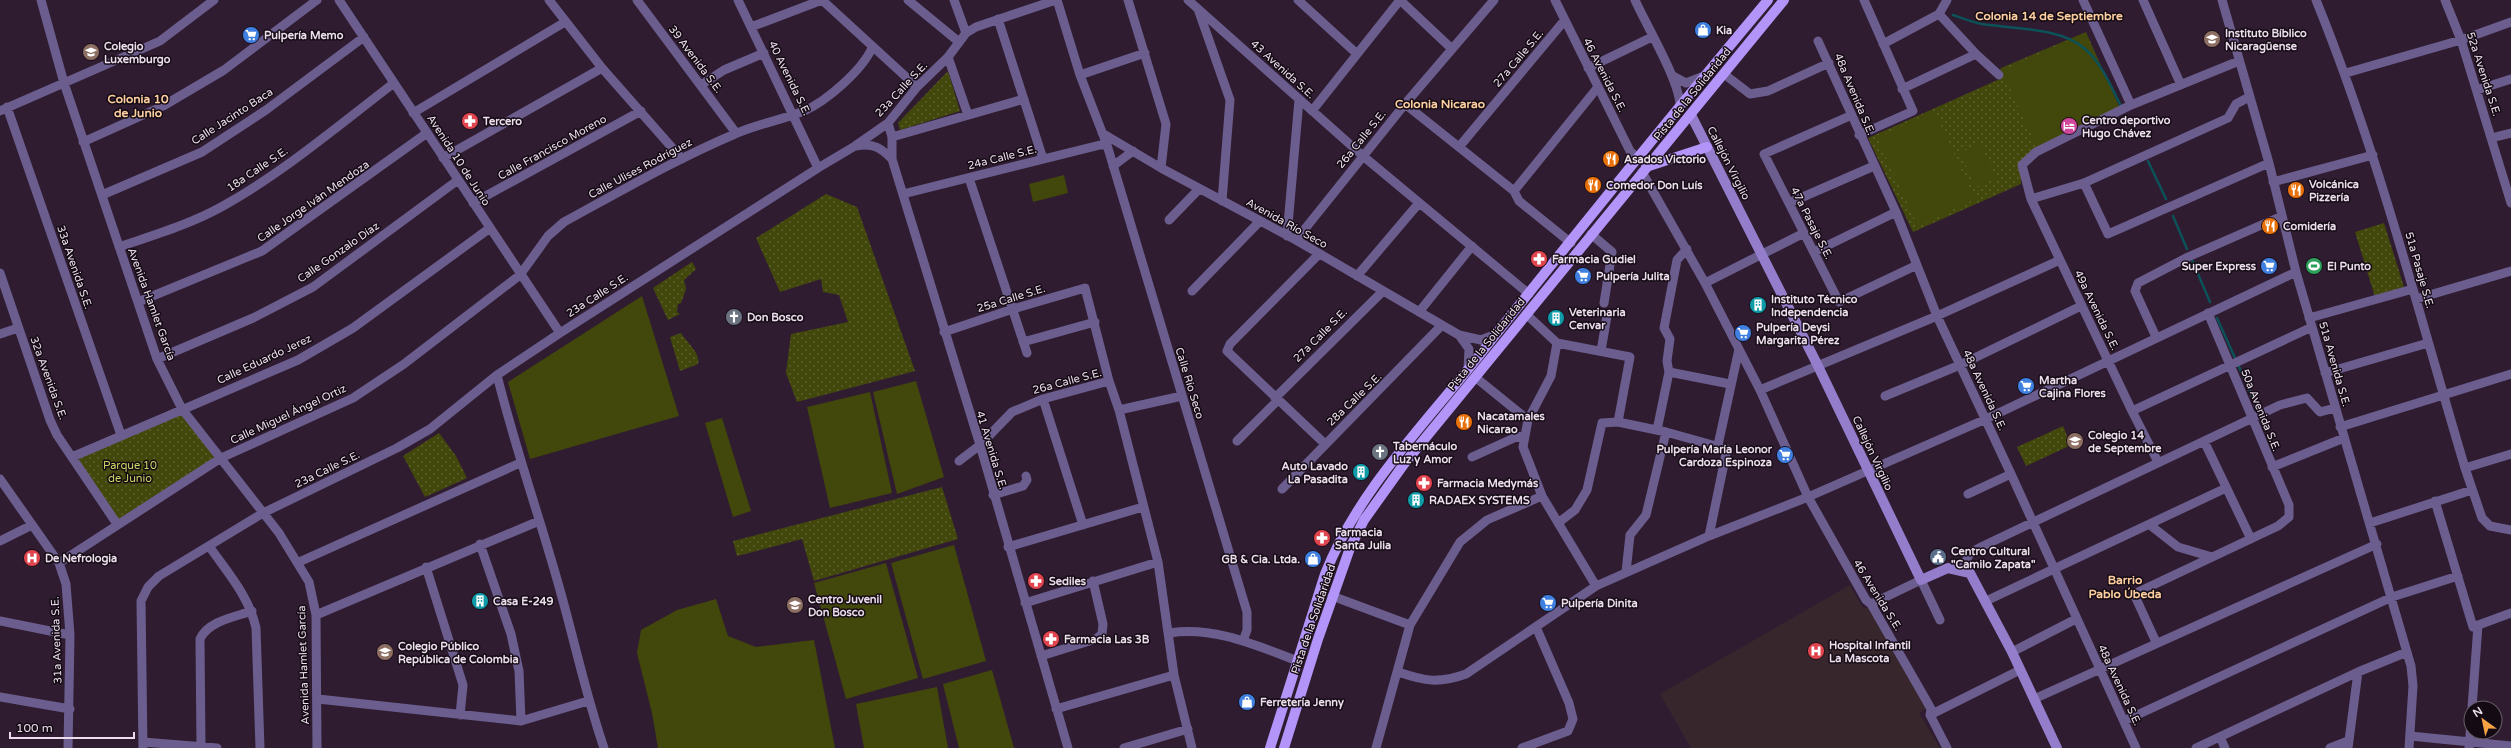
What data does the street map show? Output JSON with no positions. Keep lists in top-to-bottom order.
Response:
{
  "streets": {
    "main road": ["Pista de la Solidaridad"],
    "street": [
      "27a Calle S.E.",
      "39 Avenida S.E.",
      "43 Avenida S.E.",
      "52a Avenida S.E.",
      "46 Avenida S.E.",
      "40 Avenida S.E.",
      "23a Calle S.E.",
      "48a Avenida S.E.",
      "Calle Jacinto Baca",
      "26a Calle S.E.",
      "Calle Francisco Moreno",
      "24a Calle S.E.",
      "Avenida 10 de Junio",
      "Callejón Virgilio",
      "Calle Ulises Rodríguez",
      "18a Calle S.E.",
      "Calle Jorge Iván Mendoza",
      "Avenida Río Seco",
      "47a Pasaje S.E.",
      "Calle Gonzalo Díaz",
      "33a Avenida S.E.",
      "51a Pasaje S.E.",
      "25a Calle S.E.",
      "Avenida Hamlet García",
      "49a Avenida S.E.",
      "Calle Eduardo Jerez",
      "51a Avenida S.E.",
      "32a Avenida S.E.",
      "Calle Río Seco",
      "28a Calle S.E.",
      "50a Avenida S.E.",
      "Calle Miguel Ángel Ortiz",
      "41 Avenida S.E.",
      "31a Avenida S.E."
    ]
  },
  "crossings": [
    ["27a Calle S.E.", "46 Avenida S.E."],
    ["27a Calle S.E.", "Avenida Río Seco"],
    ["39 Avenida S.E.", "Calle Ulises Rodríguez"],
    ["43 Avenida S.E.", "Pista de la Solidaridad"],
    ["43 Avenida S.E.", "26a Calle S.E."],
    ["46 Avenida S.E.", "Pista de la Solidaridad"],
    ["40 Avenida S.E.", "23a Calle S.E."],
    ["40 Avenida S.E.", "Calle Ulises Rodríguez"],
    ["23a Calle S.E.", "Avenida 10 de Junio"],
    ["23a Calle S.E.", "Avenida Hamlet García"],
    ["23a Calle S.E.", "Calle Río Seco"],
    ["23a Calle S.E.", "41 Avenida S.E."],
    ["Pista de la Solidaridad", "Callejón Virgilio"],
    ["Pista de la Solidaridad", "Avenida Río Seco"],
    ["48a Avenida S.E.", "47a Pasaje S.E."],
    ["Calle Jacinto Baca", "Avenida 10 de Junio"],
    ["Calle Jacinto Baca", "Avenida Hamlet García"],
    ["26a Calle S.E.", "Avenida Río Seco"],
    ["26a Calle S.E.", "41 Avenida S.E."],
    ["Calle Francisco Moreno", "Avenida 10 de Junio"],
    ["24a Calle S.E.", "Calle Río Seco"],
    ["24a Calle S.E.", "41 Avenida S.E."],
    ["Avenida 10 de Junio", "Calle Ulises Rodríguez"],
    ["Avenida 10 de Junio", "18a Calle S.E."],
    ["Avenida 10 de Junio", "Calle Jorge Iván Mendoza"],
    ["Avenida 10 de Junio", "Calle Gonzalo Díaz"],
    ["Avenida 10 de Junio", "Calle Eduardo Jerez"],
    ["Avenida 10 de Junio", "Calle Miguel Ángel Ortiz"],
    ["Calle Ulises Rodríguez", "Calle Miguel Ángel Ortiz"],
    ["18a Calle S.E.", "Avenida Hamlet García"],
    ["Calle Jorge Iván Mendoza", "Avenida Hamlet García"],
    ["Avenida Río Seco", "Calle Río Seco"],
    ["Avenida Río Seco", "28a Calle S.E."],
    ["Calle Gonzalo Díaz", "Avenida Hamlet García"],
    ["33a Avenida S.E.", "Calle Eduardo Jerez"],
    ["25a Calle S.E.", "41 Avenida S.E."],
    ["Avenida Hamlet García", "Calle Eduardo Jerez"],
    ["Avenida Hamlet García", "Calle Miguel Ángel Ortiz"],
    ["Calle Eduardo Jerez", "32a Avenida S.E."],
    ["32a Avenida S.E.", "Calle Miguel Ángel Ortiz"],
    ["Calle Miguel Ángel Ortiz", "31a Avenida S.E."]
  ],
  "districts": [
    "Colonia 14 de Septiembre",
    "Colonia 10 de Junio",
    "Colonia Nicarao",
    "Barrio Pablo Úbeda"
  ],
  "parks": ["Parque 10 de Junio"],
  "places": {
    "shop": ["Kia", "GB & Cia. Ltda.", "Ferretería Jenny"],
    "supermarket": [
      "Pulpería Memo",
      "Super Express",
      "Pulpería Julita",
      "Pulpería Deysi Margarita Pérez",
      "Martha Cajina Flores",
      "Pulpería María Leonor Cardoza Espinoza",
      "Pulpería Dinita"
    ],
    "school or university": [
      "Instituto Bíblico Nicaragüense",
      "Colegio Luxemburgo",
      "Colegio 14 de Septembre",
      "Centro Juvenil Don Bosco",
      "Colegio Público República de Colombia"
    ],
    "pharmacy": [
      "Tercero",
      "Farmacia Gudiel",
      "Farmacia Medymás",
      "Farmacia Santa Julia",
      "Sediles",
      "Farmacia Las 3B"
    ],
    "hotel": ["Centro deportivo Hugo Chávez"],
    "restaurant": [
      "Asados Victorio",
      "Comedor Don Luís",
      "Volcánica Pizzería",
      "Comidería",
      "Nacatamales Nicarao"
    ],
    "sports": ["El Punto"],
    "building": [
      "Instituto Técnico Independencia",
      "Veterinaria Cenvar",
      "Auto Lavado La Pasadita",
      "RADAEX SYSTEMS",
      "Casa E-249"
    ],
    "church": ["Don Bosco", "Tabernáculo Luz y Amor"],
    "public building": ["Centro Cultural \"Camilo Zapata\""],
    "hospital": ["De Nefrologia", "Hospital Infantil La Mascota"]
  },
  "scale_bar": "100 m",
  "north": "top left"
}
